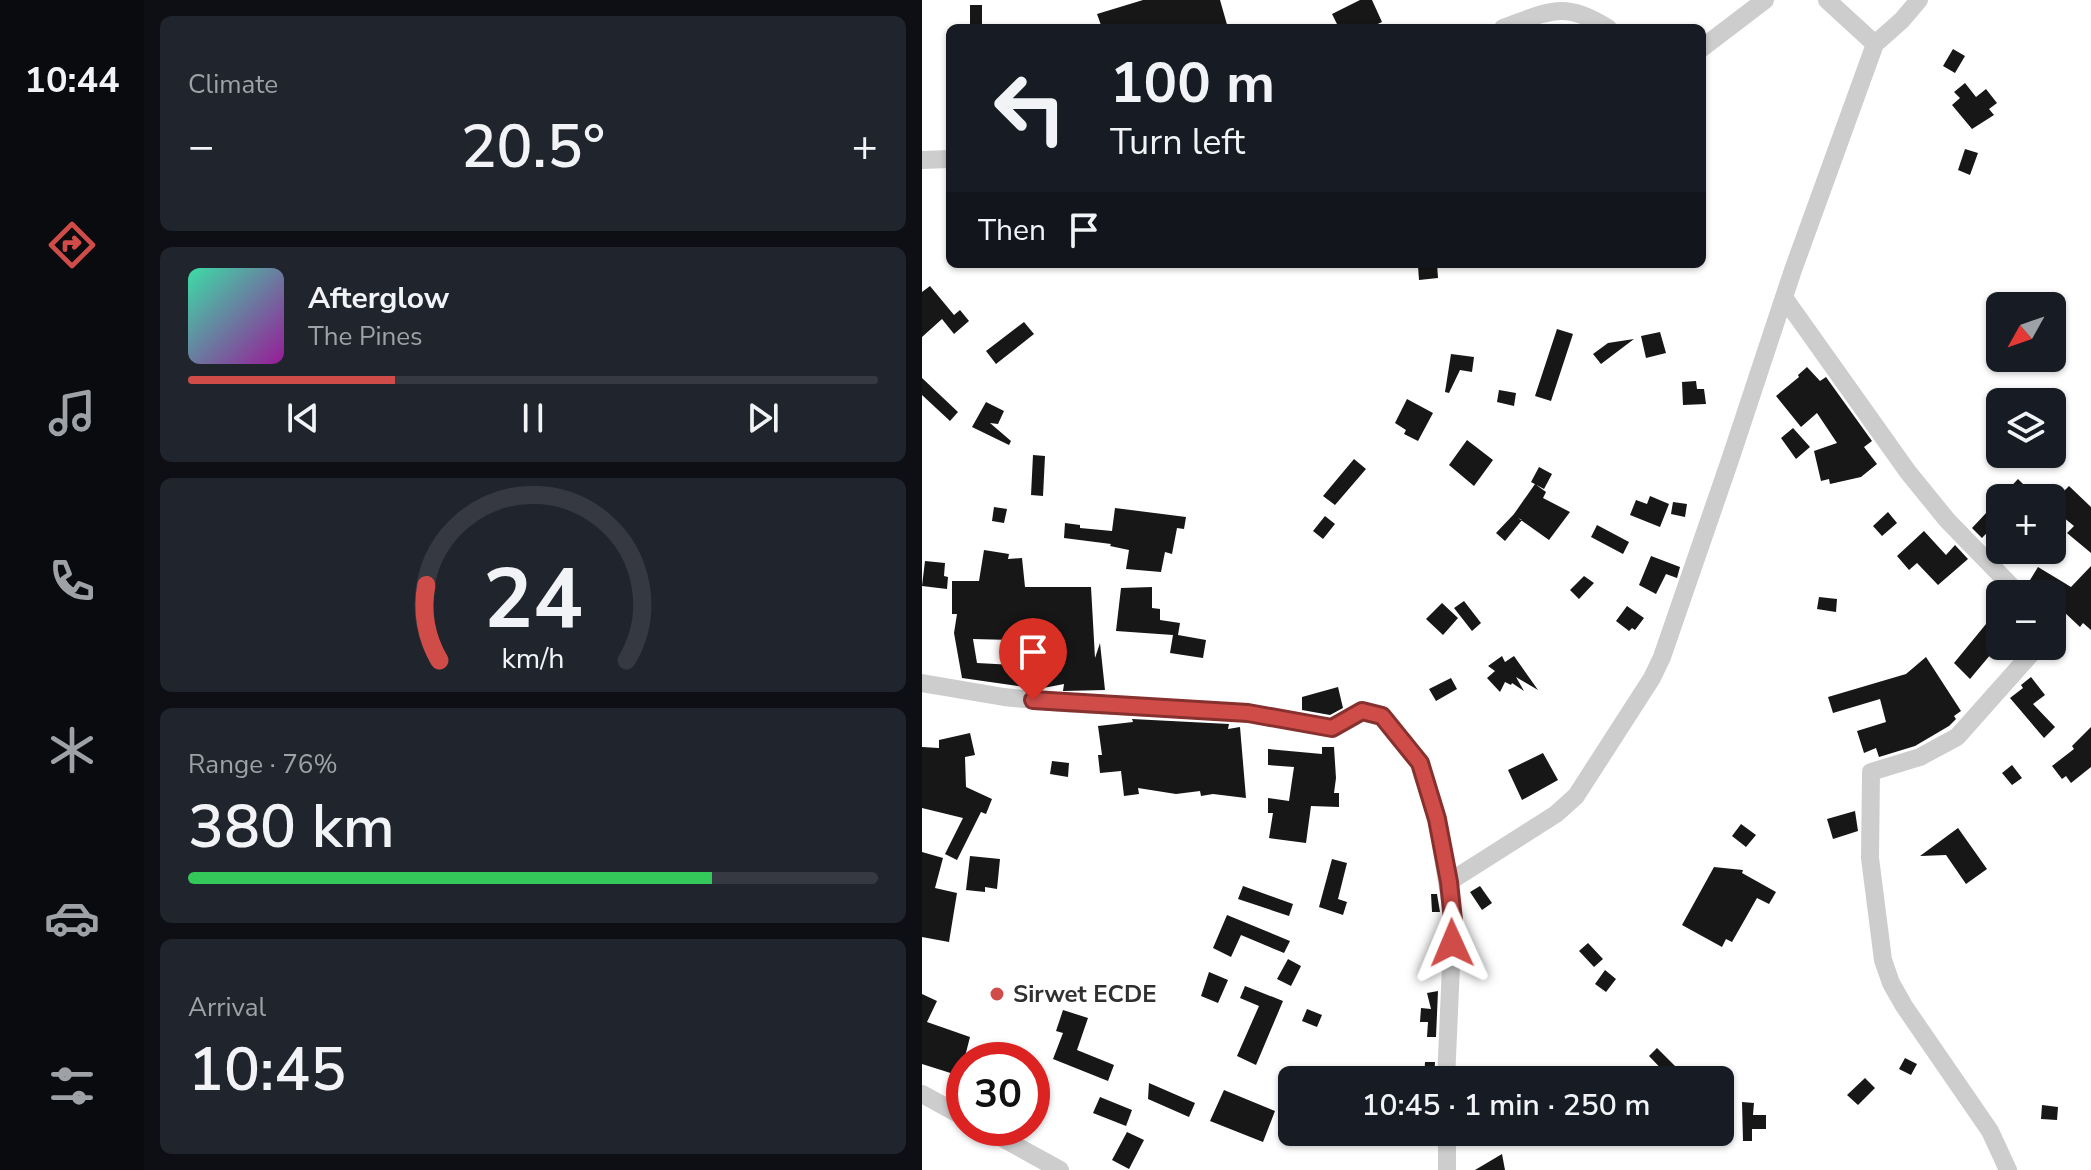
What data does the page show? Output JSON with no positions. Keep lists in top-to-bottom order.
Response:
{
  "places": ["Sirwet ECDE"],
  "north": "bottom left",
  "page": {
    "tabs": "10:44",
    "tile": [
      "Climate",
      ["Range · 76%", "380 km"],
      ["Arrival", "10:45"]
    ],
    "turn": ["100 m", "Turn left"],
    "heat": ["−", "20.5°", "+"],
    "then": "Then",
    "song": ["Afterglow", "The Pines"],
    "map_buttons": ["+", "−"],
    "limit": "30",
    "trip": "10:45 · 1 min · 250 m",
    "gauge": ["24", "km/h"]
  }
}
